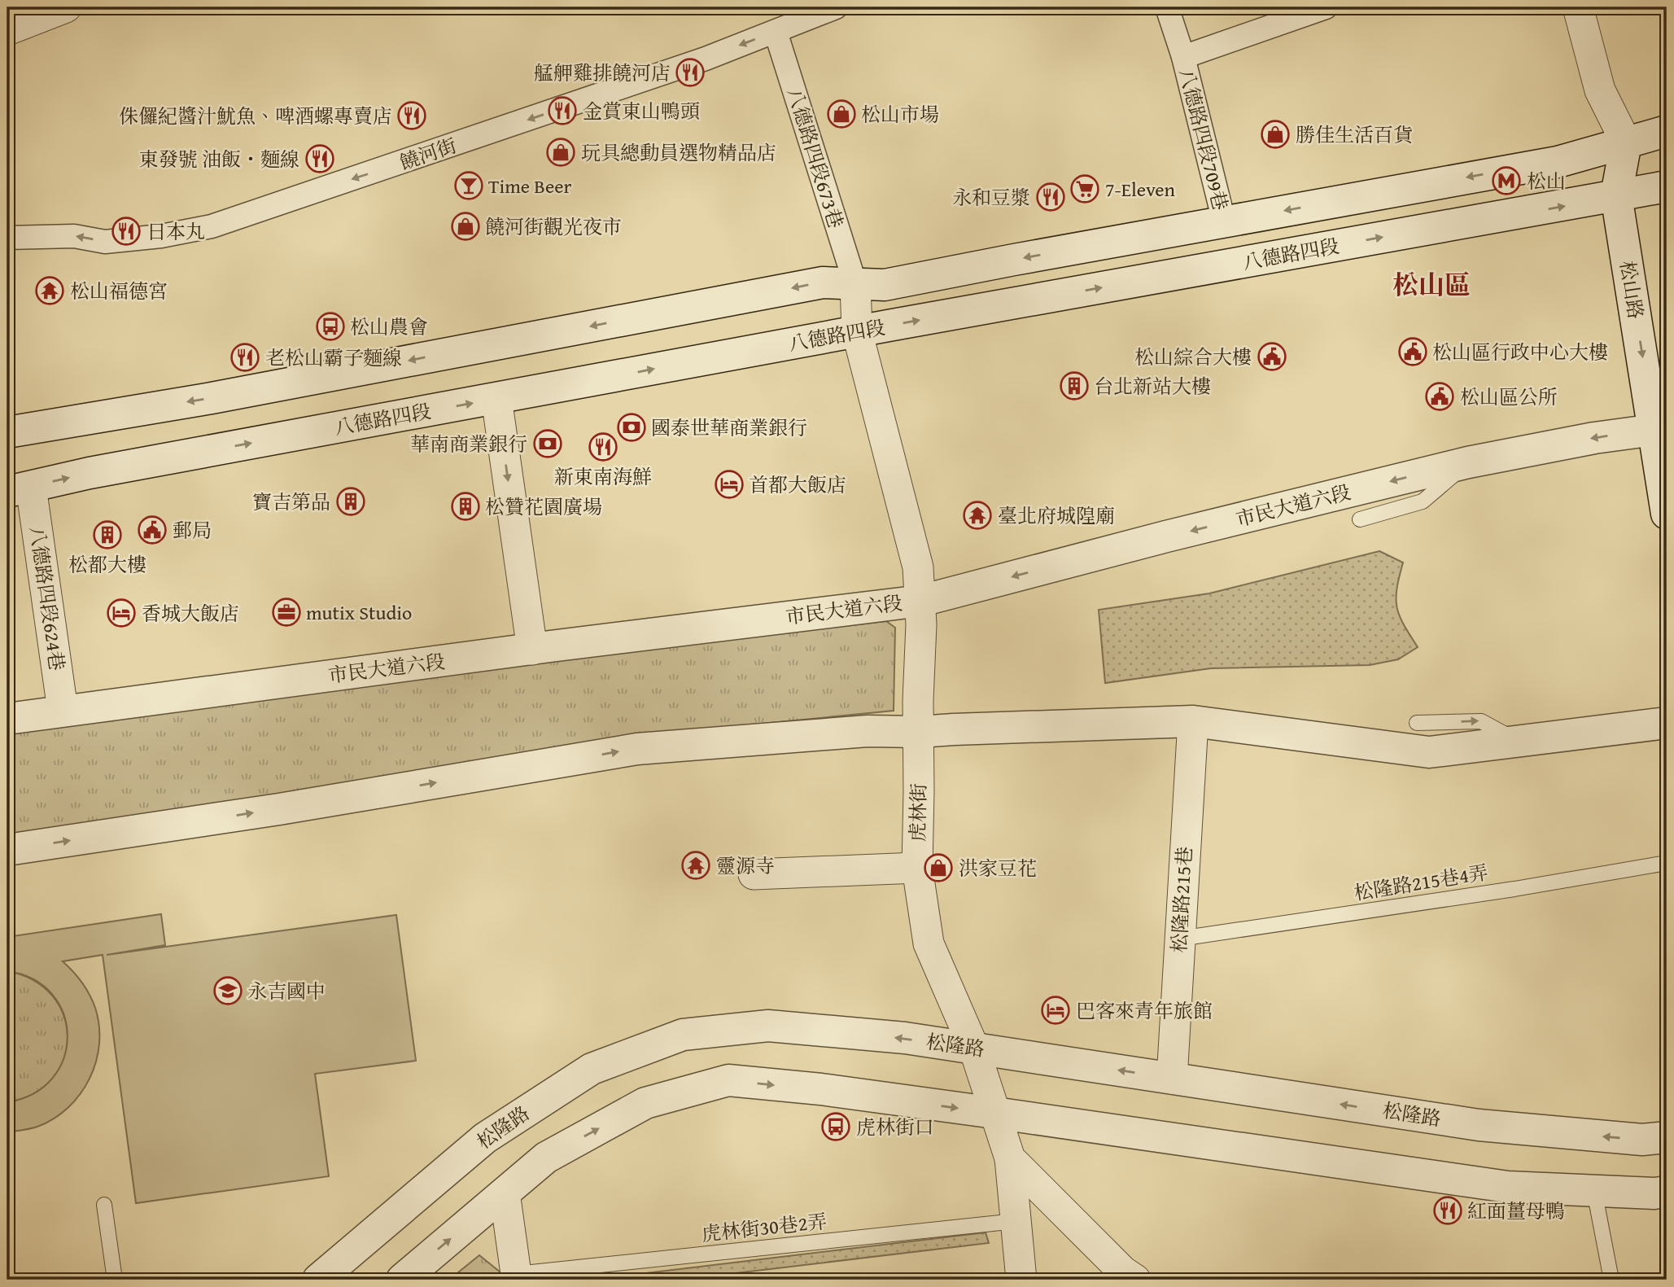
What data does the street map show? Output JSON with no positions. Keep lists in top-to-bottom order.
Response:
{
  "streets": {
    "street": [
      "八德路四段709巷",
      "饒河街",
      "八德路四段673巷",
      "八德路四段",
      "松山路",
      "市民大道六段",
      "八德路四段624巷",
      "虎林街",
      "松隆路215巷",
      "松隆路"
    ],
    "lane": ["松隆路215巷4弄", "虎林街30巷2弄"]
  },
  "crossings": [
    ["饒河街", "八德路四段673巷"],
    ["八德路四段673巷", "虎林街"],
    ["八德路四段", "松山路"],
    ["八德路四段", "八德路四段624巷"],
    ["八德路四段", "虎林街"],
    ["松山路", "市民大道六段"],
    ["市民大道六段", "八德路四段624巷"],
    ["市民大道六段", "虎林街"],
    ["虎林街", "松隆路"],
    ["松隆路215巷4弄", "松隆路215巷"],
    ["松隆路215巷", "松隆路"]
  ],
  "one_way": ["松山路"],
  "districts": ["松山區"],
  "places": {
    "restaurant": [
      "艋舺雞排饒河店",
      "金賞東山鴨頭",
      "侏儸紀醬汁魷魚、啤酒螺專賣店",
      "東發號 油飯・麵線",
      "永和豆漿",
      "日本丸",
      "老松山霸子麵線",
      "新東南海鮮",
      "紅面薑母鴨"
    ],
    "shop": [
      "松山市場",
      "勝佳生活百貨",
      "玩具總動員選物精品店",
      "饒河街觀光夜市",
      "洪家豆花"
    ],
    "metro station": ["松山"],
    "bar": ["Time Beer"],
    "supermarket": ["7-Eleven"],
    "temple": ["松山福德宮", "臺北府城隍廟", "靈源寺"],
    "bus stop": ["松山農會", "虎林街口"],
    "public building": [
      "松山區行政中心大樓",
      "松山綜合大樓",
      "松山區公所",
      "郵局"
    ],
    "building": [
      "台北新站大樓",
      "寶吉第品",
      "松贊花園廣場",
      "松都大樓"
    ],
    "bank": ["國泰世華商業銀行", "華南商業銀行"],
    "hotel": ["首都大飯店", "香城大飯店", "巴客來青年旅館"],
    "office": ["mutix Studio"],
    "school or university": ["永吉國中"]
  }
}
